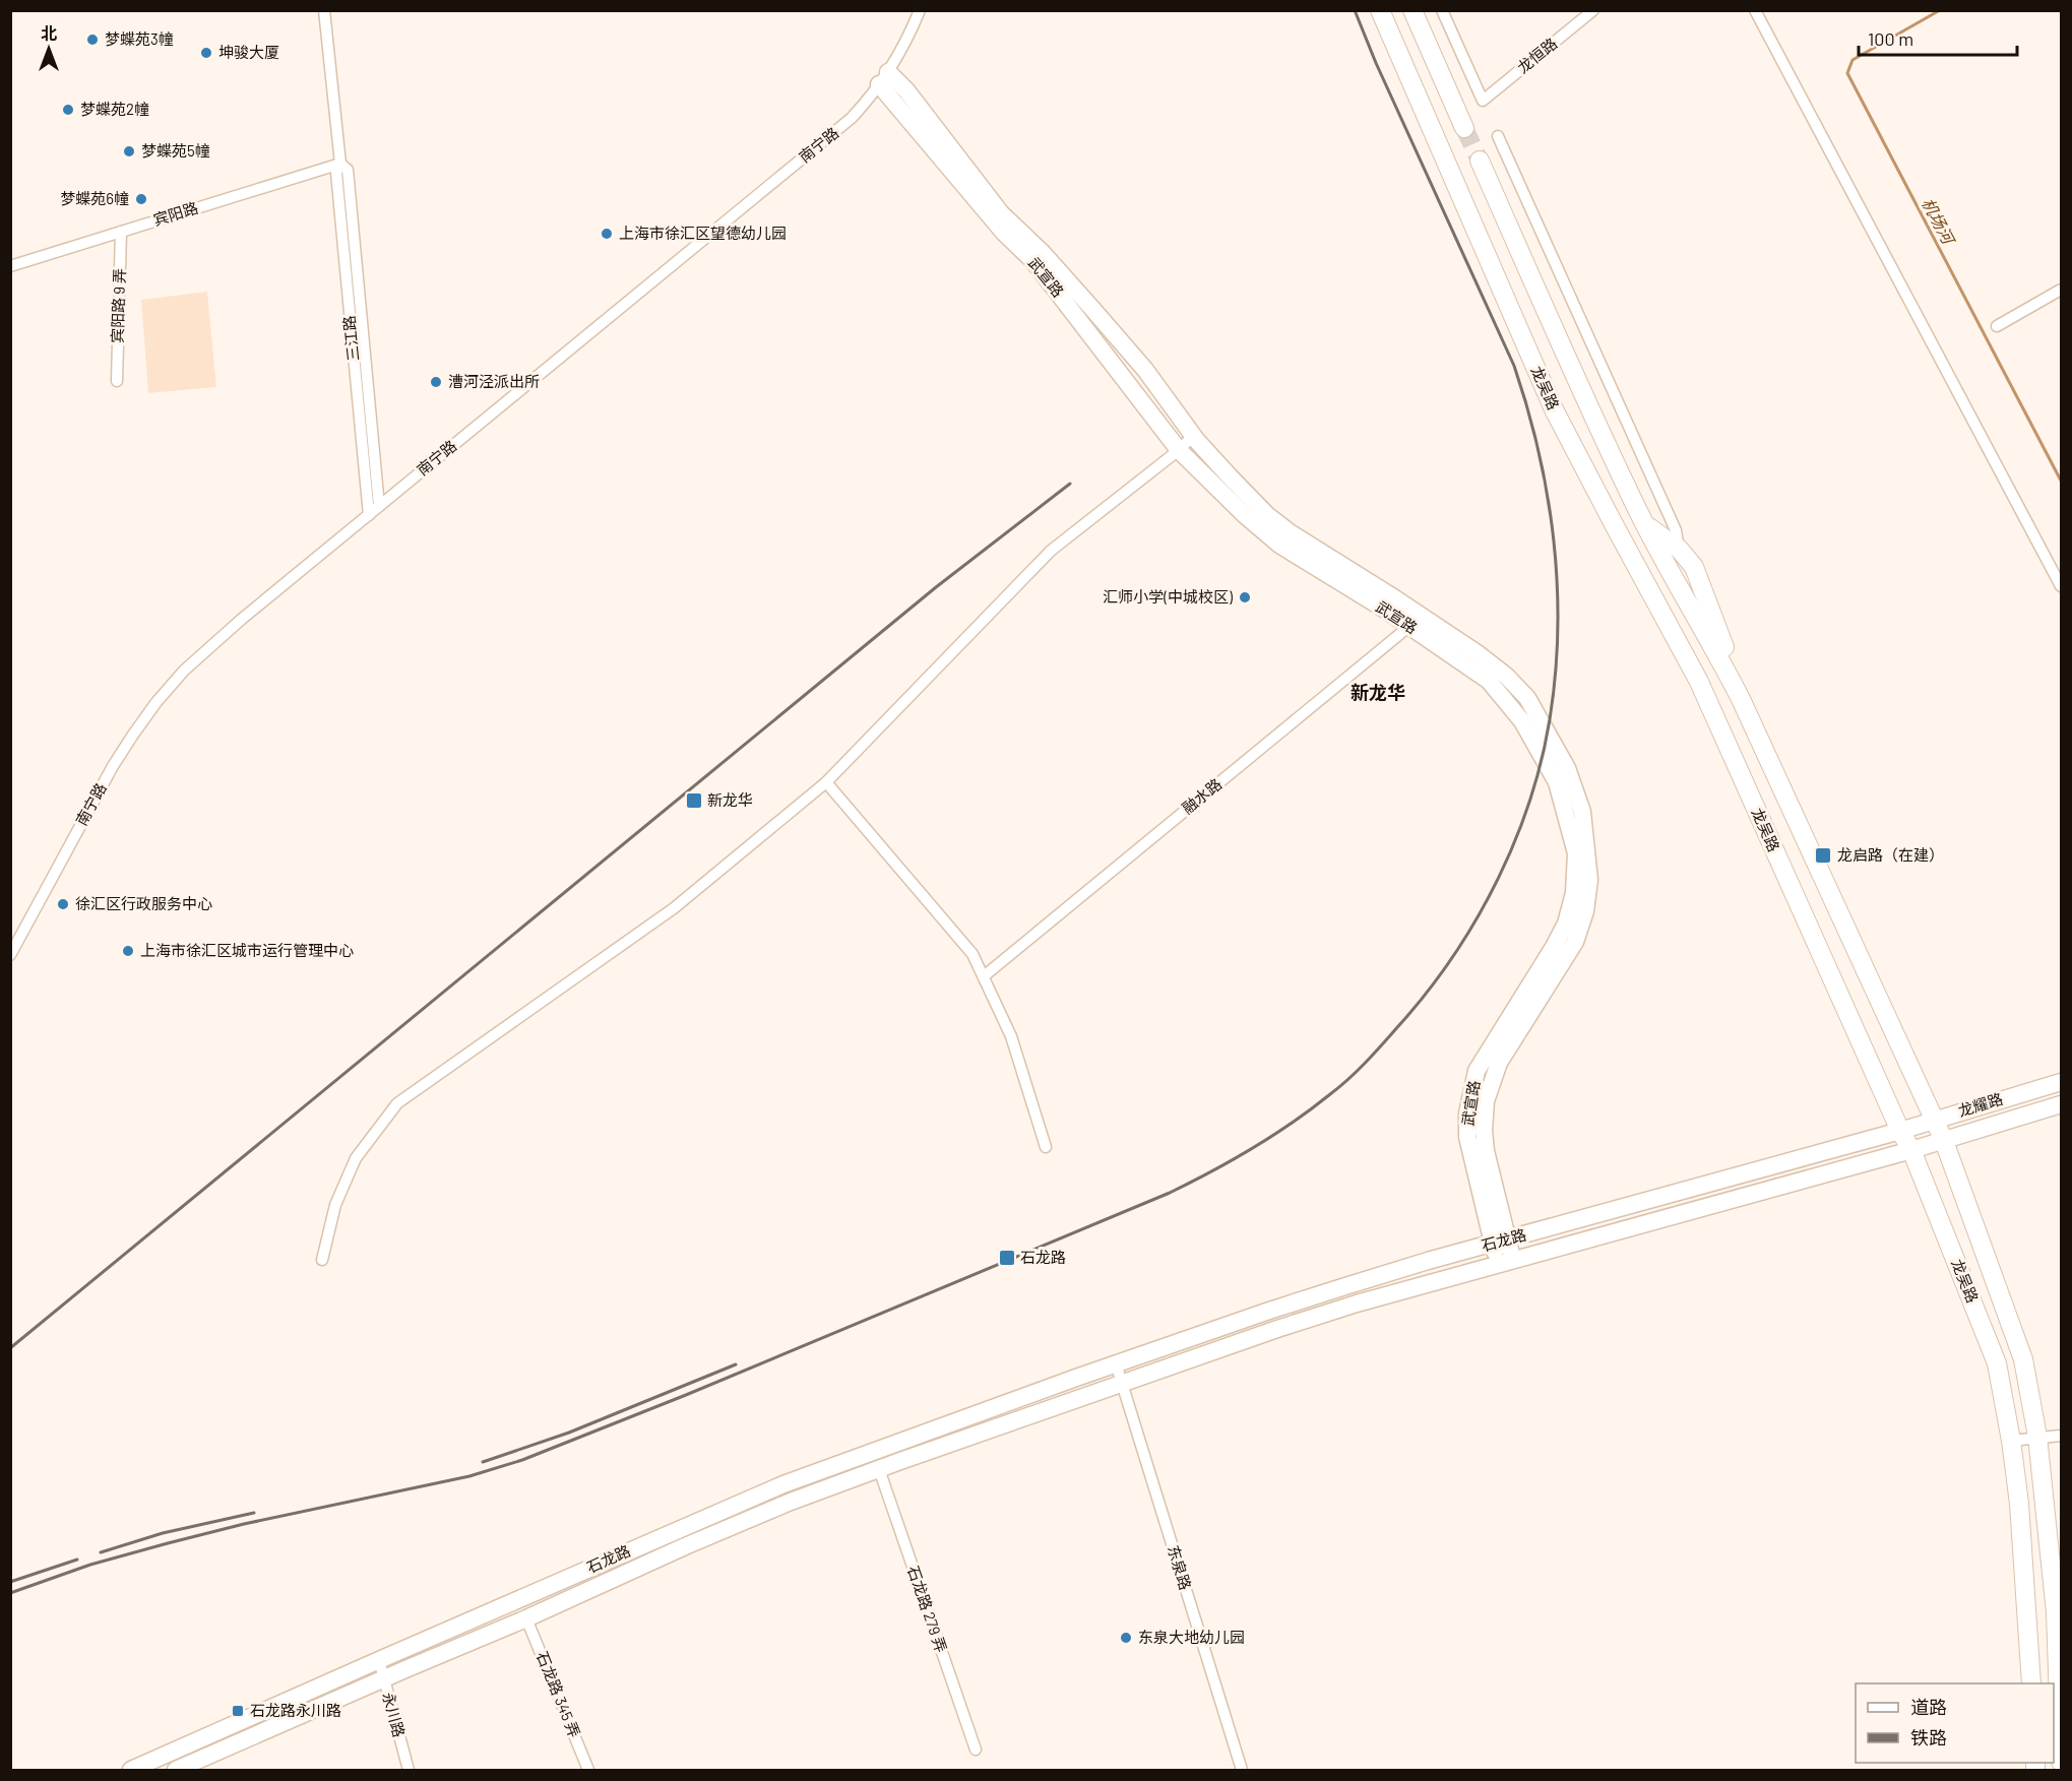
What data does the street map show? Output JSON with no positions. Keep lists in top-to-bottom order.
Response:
{
  "streets": {
    "main road": [
      "武宣路",
      "龙吴路",
      "龙耀路",
      "石龙路"
    ],
    "street": [
      "龙恒路",
      "南宁路",
      "宾阳路",
      "宾阳路 9 弄",
      "三江路",
      "融水路",
      "东泉路",
      "石龙路 279 弄",
      "石龙路 345 弄",
      "永川路"
    ]
  },
  "crossings": [
    ["南宁路", "武宣路"],
    ["南宁路", "三江路"],
    ["宾阳路", "宾阳路 9 弄"],
    ["宾阳路", "三江路"],
    ["武宣路", "融水路"],
    ["龙吴路", "龙耀路"],
    ["龙吴路", "石龙路"],
    ["龙耀路", "石龙路"],
    ["石龙路", "东泉路"],
    ["石龙路", "石龙路 279 弄"],
    ["石龙路", "石龙路 345 弄"],
    ["石龙路", "永川路"]
  ],
  "districts": ["新龙华"],
  "water": ["机场河"],
  "places": {
    "other": [
      "梦蝶苑3幢",
      "坤骏大厦",
      "梦蝶苑2幢",
      "梦蝶苑5幢",
      "梦蝶苑6幢",
      "上海市徐汇区望德幼儿园",
      "漕河泾派出所",
      "汇师小学(中城校区)",
      "徐汇区行政服务中心",
      "上海市徐汇区城市运行管理中心",
      "东泉大地幼儿园"
    ],
    "transit": [
      "新龙华",
      "龙启路（在建）",
      "石龙路",
      "石龙路永川路"
    ]
  },
  "legend": ["道路", "铁路"],
  "scale_bar": "100 m",
  "north": "top"
}
